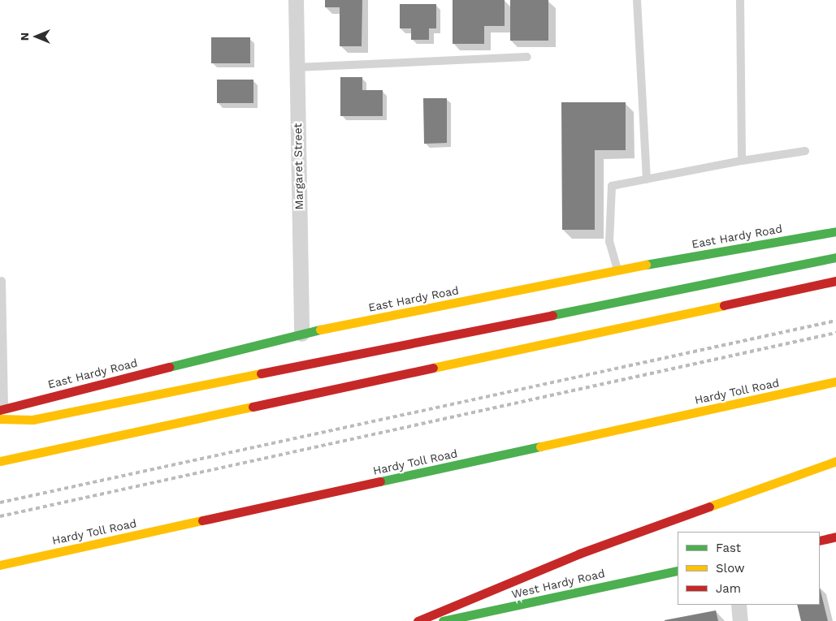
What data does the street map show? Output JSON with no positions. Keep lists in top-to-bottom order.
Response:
{
  "streets": {
    "main road": ["East Hardy Road", "Hardy Toll Road", "West Hardy Road"],
    "street": ["Margaret Street"]
  },
  "crossings": [
    ["Margaret Street", "East Hardy Road"]
  ],
  "legend": ["Fast", "Slow", "Jam"],
  "north": "left"
}
